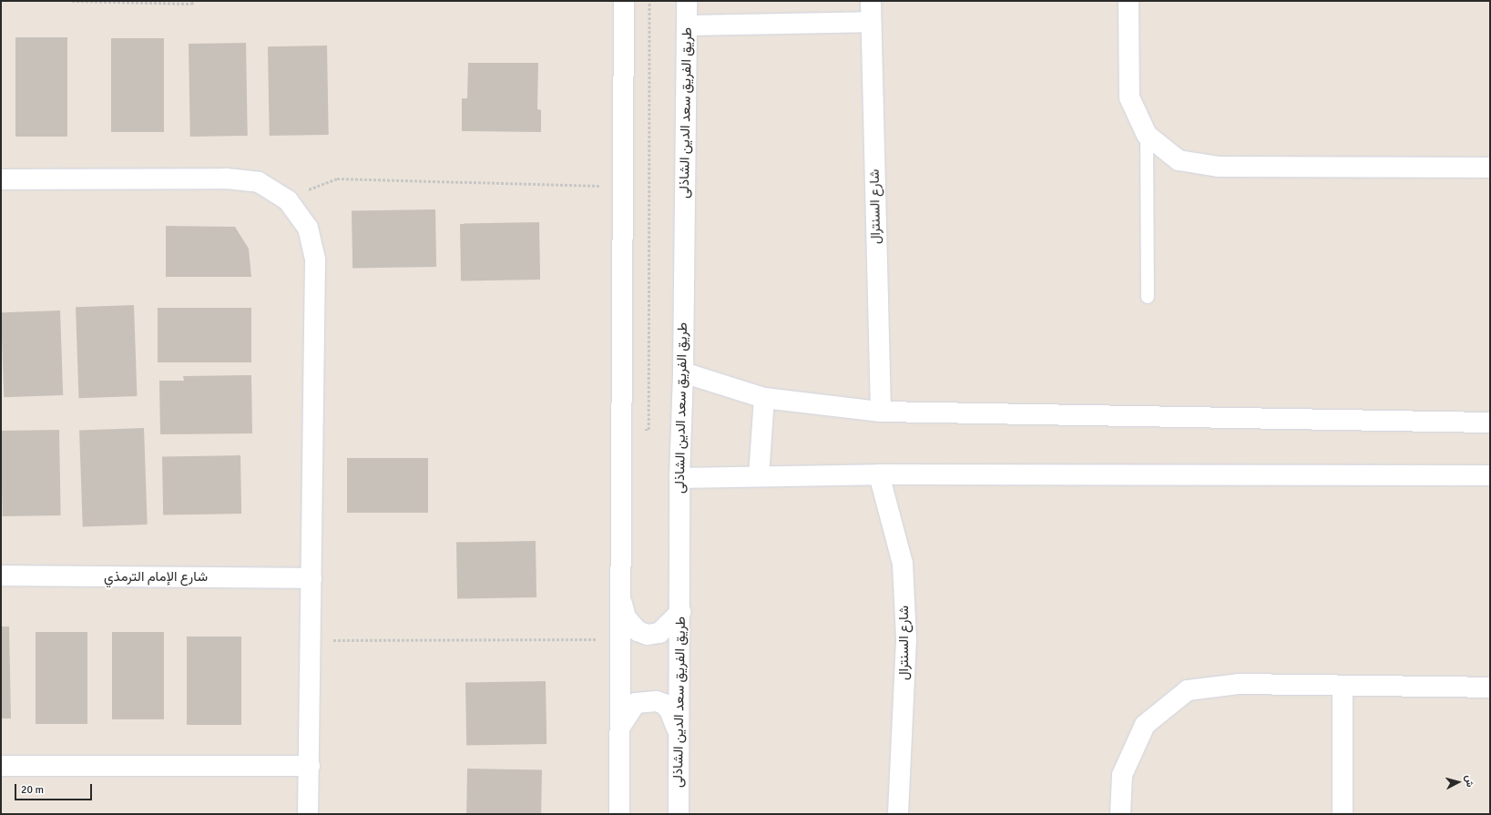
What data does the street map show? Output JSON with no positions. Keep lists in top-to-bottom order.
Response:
{
  "streets": {
    "street": ["طريق الفريق سعد الدين الشاذلى", "شارع السنترال", "شارع الإمام الترمذي"]
  },
  "scale_bar": "20 m",
  "north": "right"
}
